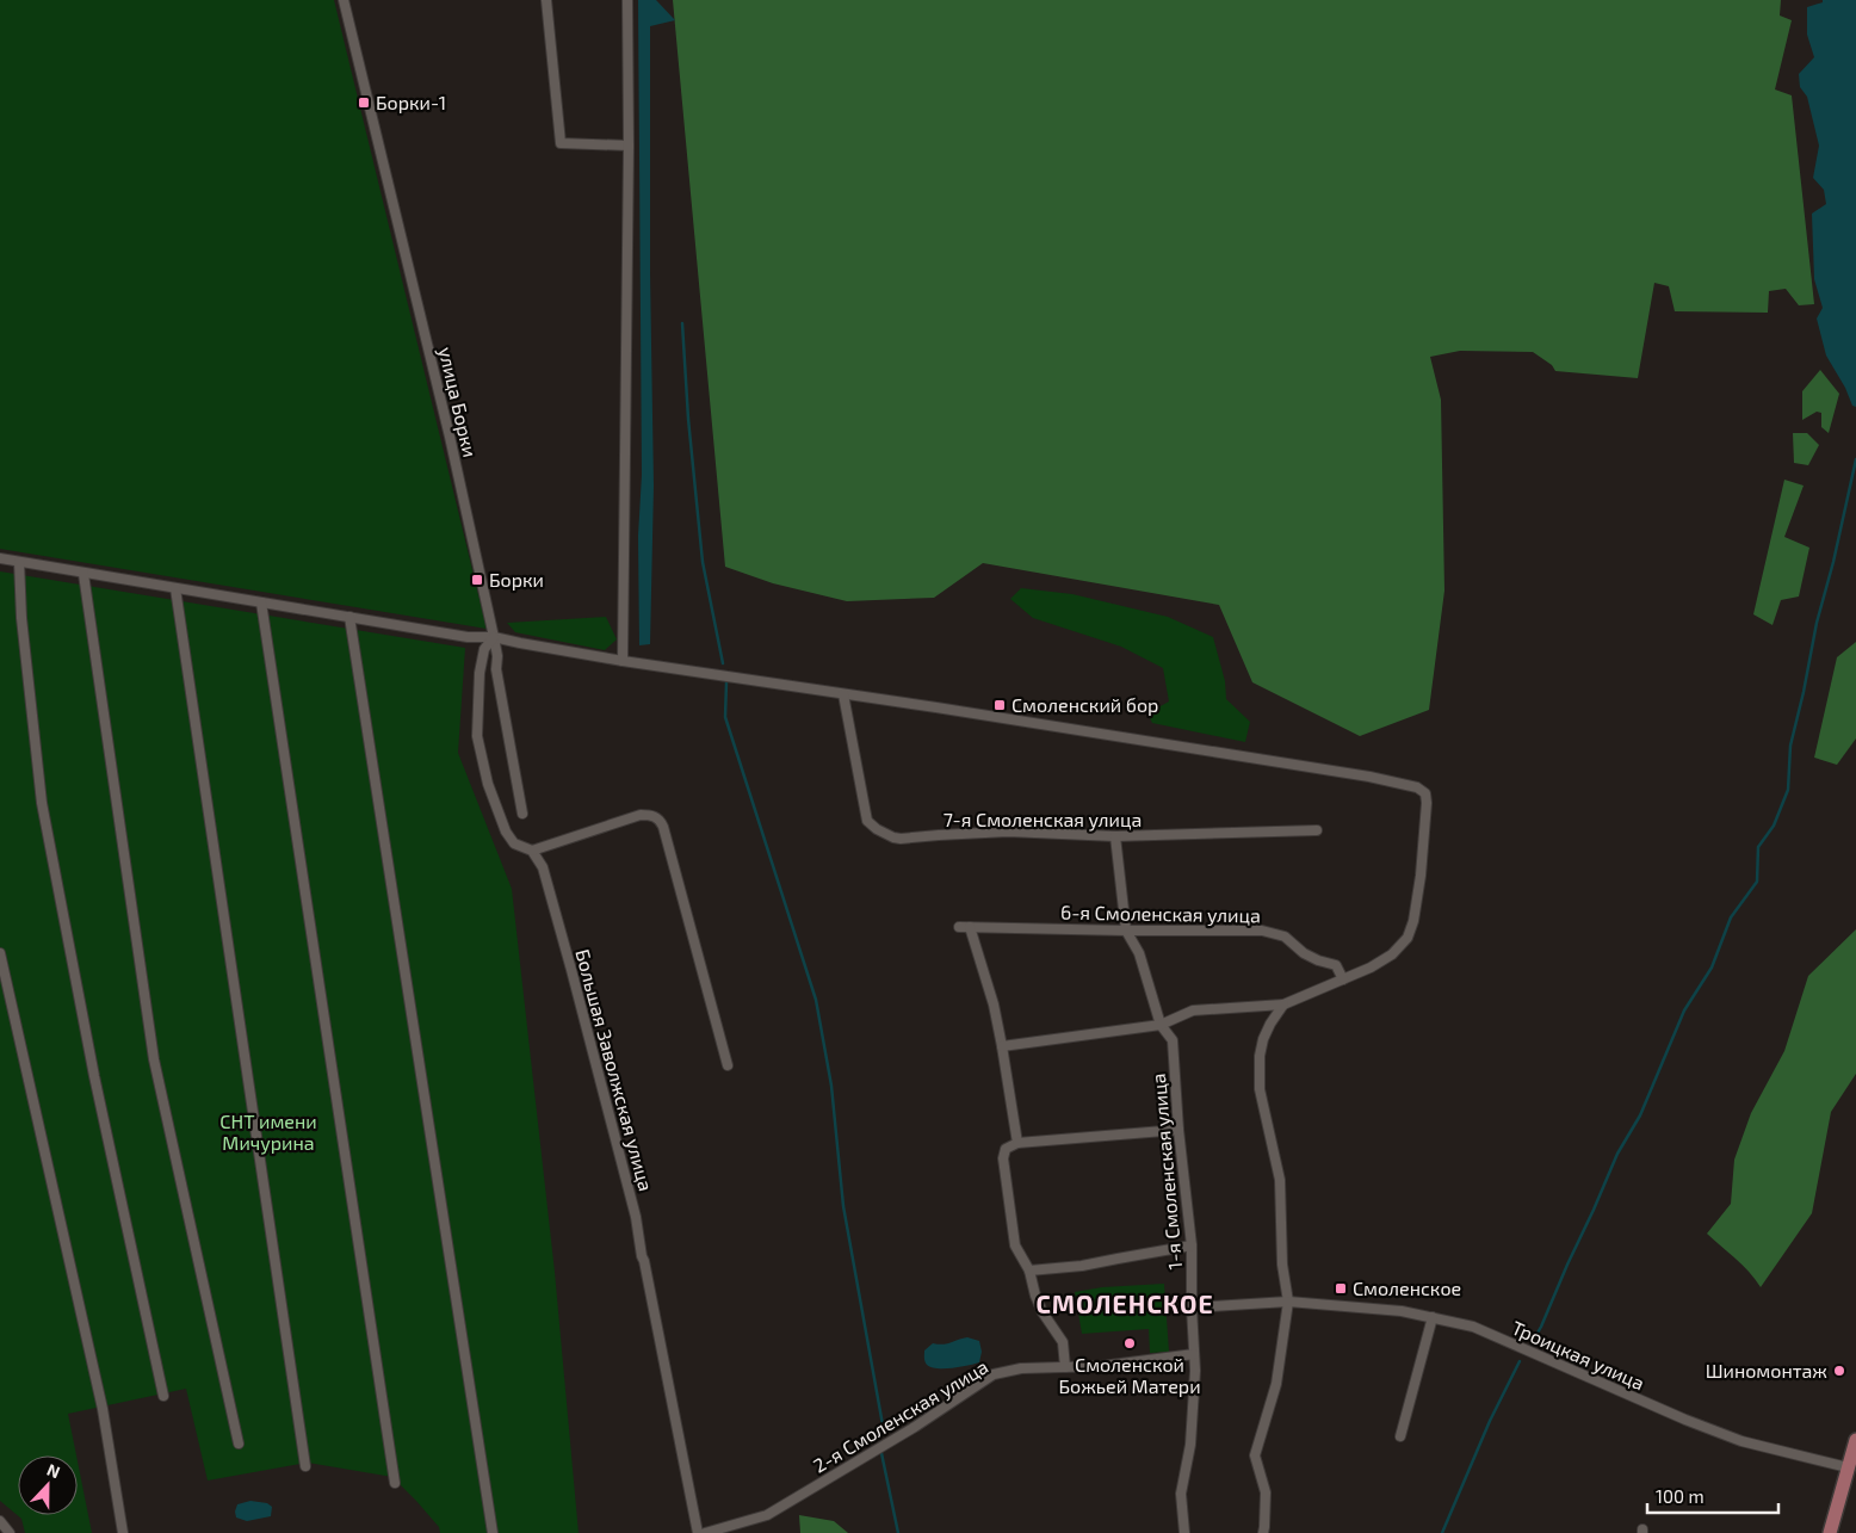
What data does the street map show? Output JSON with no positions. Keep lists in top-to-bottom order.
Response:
{
  "streets": {
    "street": [
      "улица Борки",
      "7-я Смоленская улица",
      "6-я Смоленская улица",
      "Большая Заволжская улица",
      "1-я Смоленская улица",
      "Троицкая улица",
      "2-я Смоленская улица"
    ]
  },
  "crossings": [
    ["улица Борки", "Большая Заволжская улица"],
    ["6-я Смоленская улица", "1-я Смоленская улица"],
    ["1-я Смоленская улица", "2-я Смоленская улица"]
  ],
  "districts": ["СМОЛЕНСКОЕ"],
  "parks": ["СНТ имени Мичурина"],
  "places": {
    "transit": [
      "Борки-1",
      "Борки",
      "Смоленский бор",
      "Смоленское"
    ],
    "other": ["Смоленской Божьей Матери", "Шиномонтаж"]
  },
  "scale_bar": "100 m",
  "north": "top"
}
